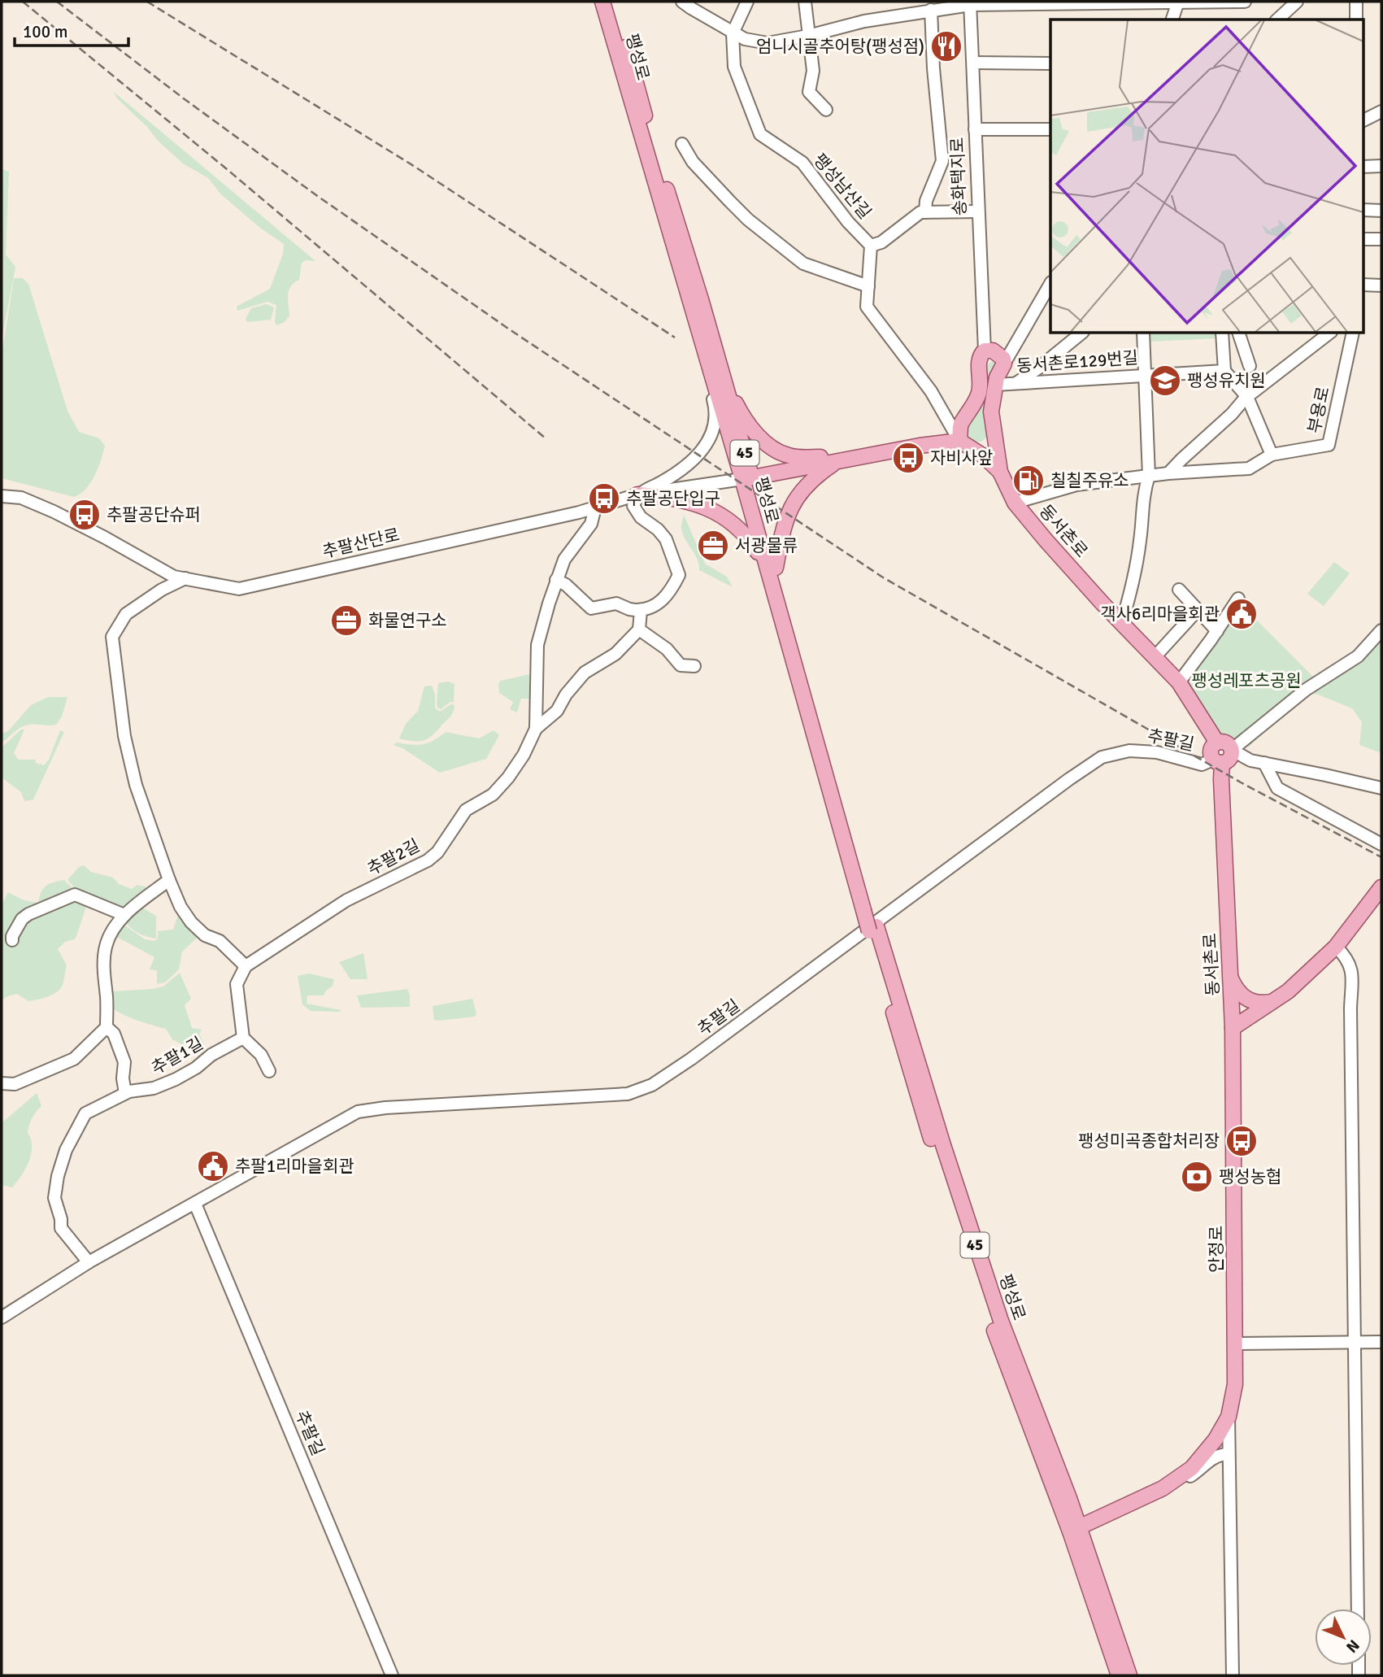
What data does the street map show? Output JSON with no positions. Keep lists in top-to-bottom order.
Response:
{
  "streets": {
    "main road": [
      "팽성로",
      "송화택지로",
      "45",
      "동서촌로",
      "안정로"
    ],
    "street": [
      "팽성남산길",
      "동서촌로129번길",
      "부용로",
      "추팔산단로",
      "추팔길",
      "추팔2길",
      "추팔1길"
    ]
  },
  "crossings": [
    ["팽성로", "추팔산단로"],
    ["송화택지로", "팽성남산길"],
    ["동서촌로129번길", "동서촌로"],
    ["동서촌로", "추팔길"],
    ["동서촌로", "안정로"],
    ["추팔산단로", "추팔2길"],
    ["추팔길", "추팔1길"]
  ],
  "parks": ["팽성레포츠공원"],
  "places": {
    "restaurant": ["엄니시골추어탕(팽성점)"],
    "school or university": ["팽성유치원"],
    "bus stop": [
      "자비사앞",
      "추팔공단입구",
      "추팔공단슈퍼",
      "팽성미곡종합처리장"
    ],
    "fuel station": ["칠칠주유소"],
    "office": ["서광물류", "화물연구소"],
    "public building": ["객사6리마을회관", "추팔1리마을회관"],
    "bank": ["팽성농협"]
  },
  "scale_bar": "100 m",
  "north": "bottom right"
}
